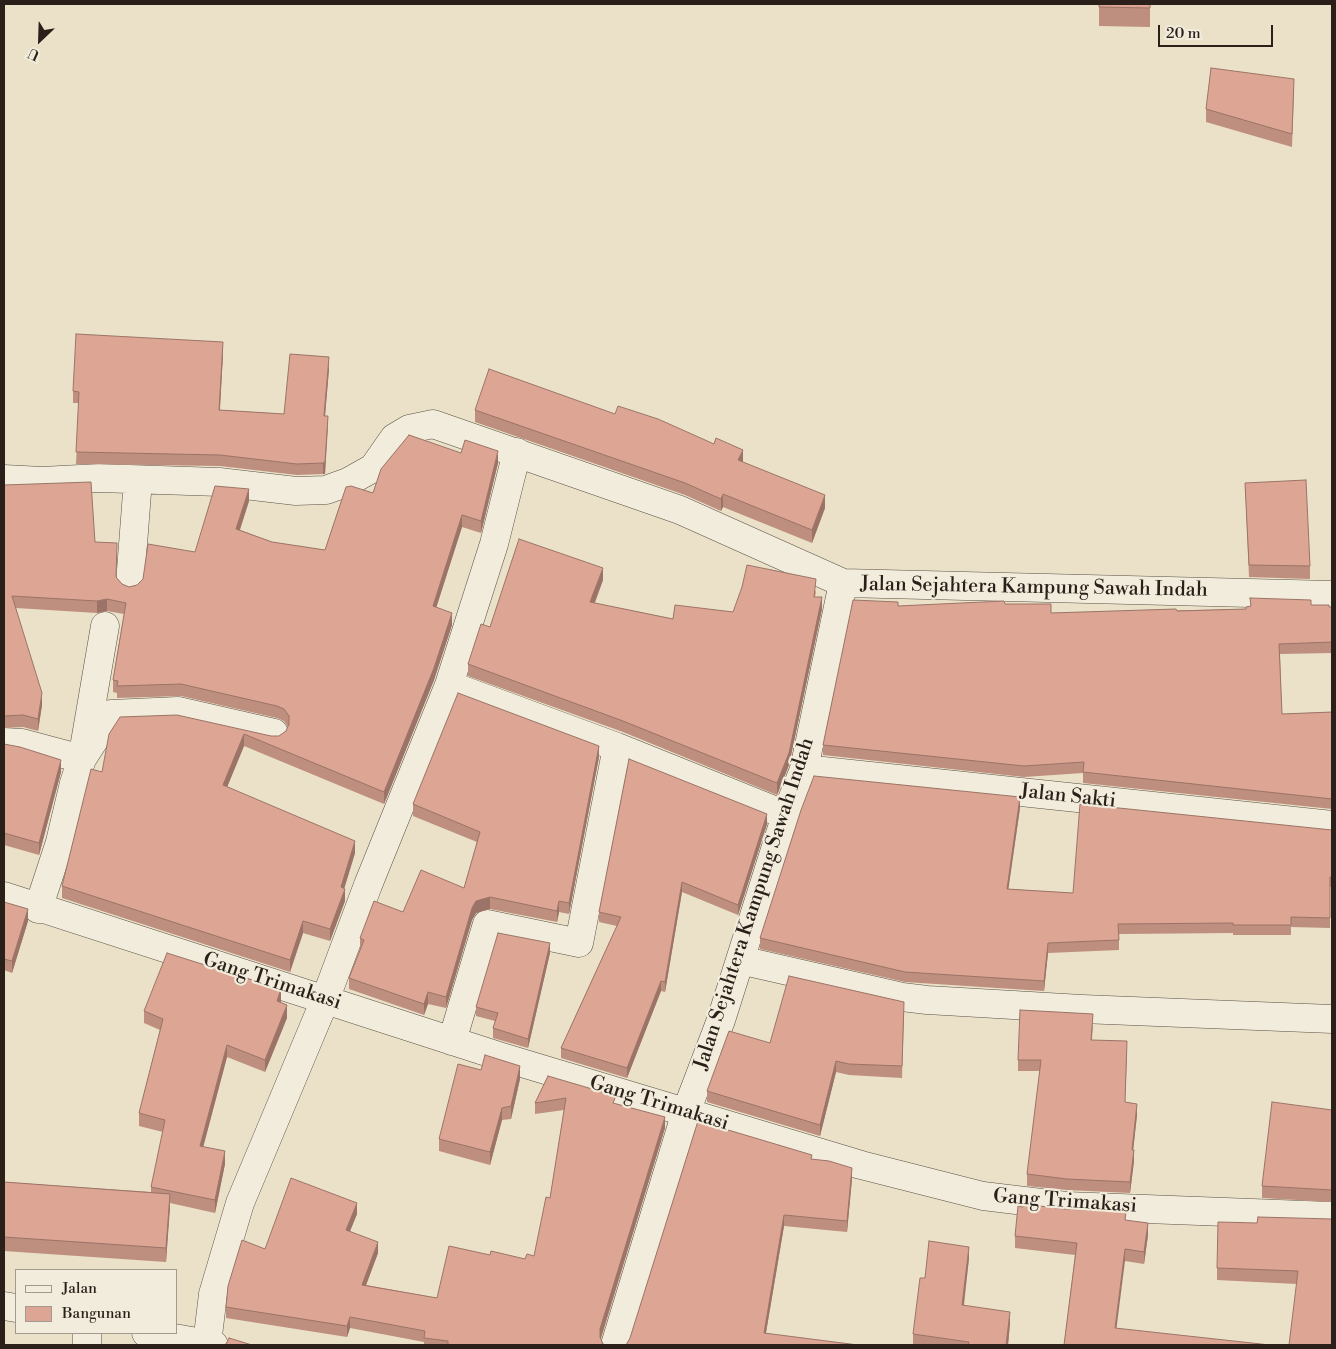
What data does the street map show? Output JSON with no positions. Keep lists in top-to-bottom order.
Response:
{
  "streets": {
    "street": ["Jalan Sejahtera Kampung Sawah Indah", "Jalan Sakti", "Gang Trimakasi"]
  },
  "crossings": [
    ["Jalan Sejahtera Kampung Sawah Indah", "Jalan Sakti"],
    ["Jalan Sejahtera Kampung Sawah Indah", "Gang Trimakasi"]
  ],
  "legend": ["Jalan", "Bangunan"],
  "scale_bar": "20 m",
  "north": "bottom left"
}
